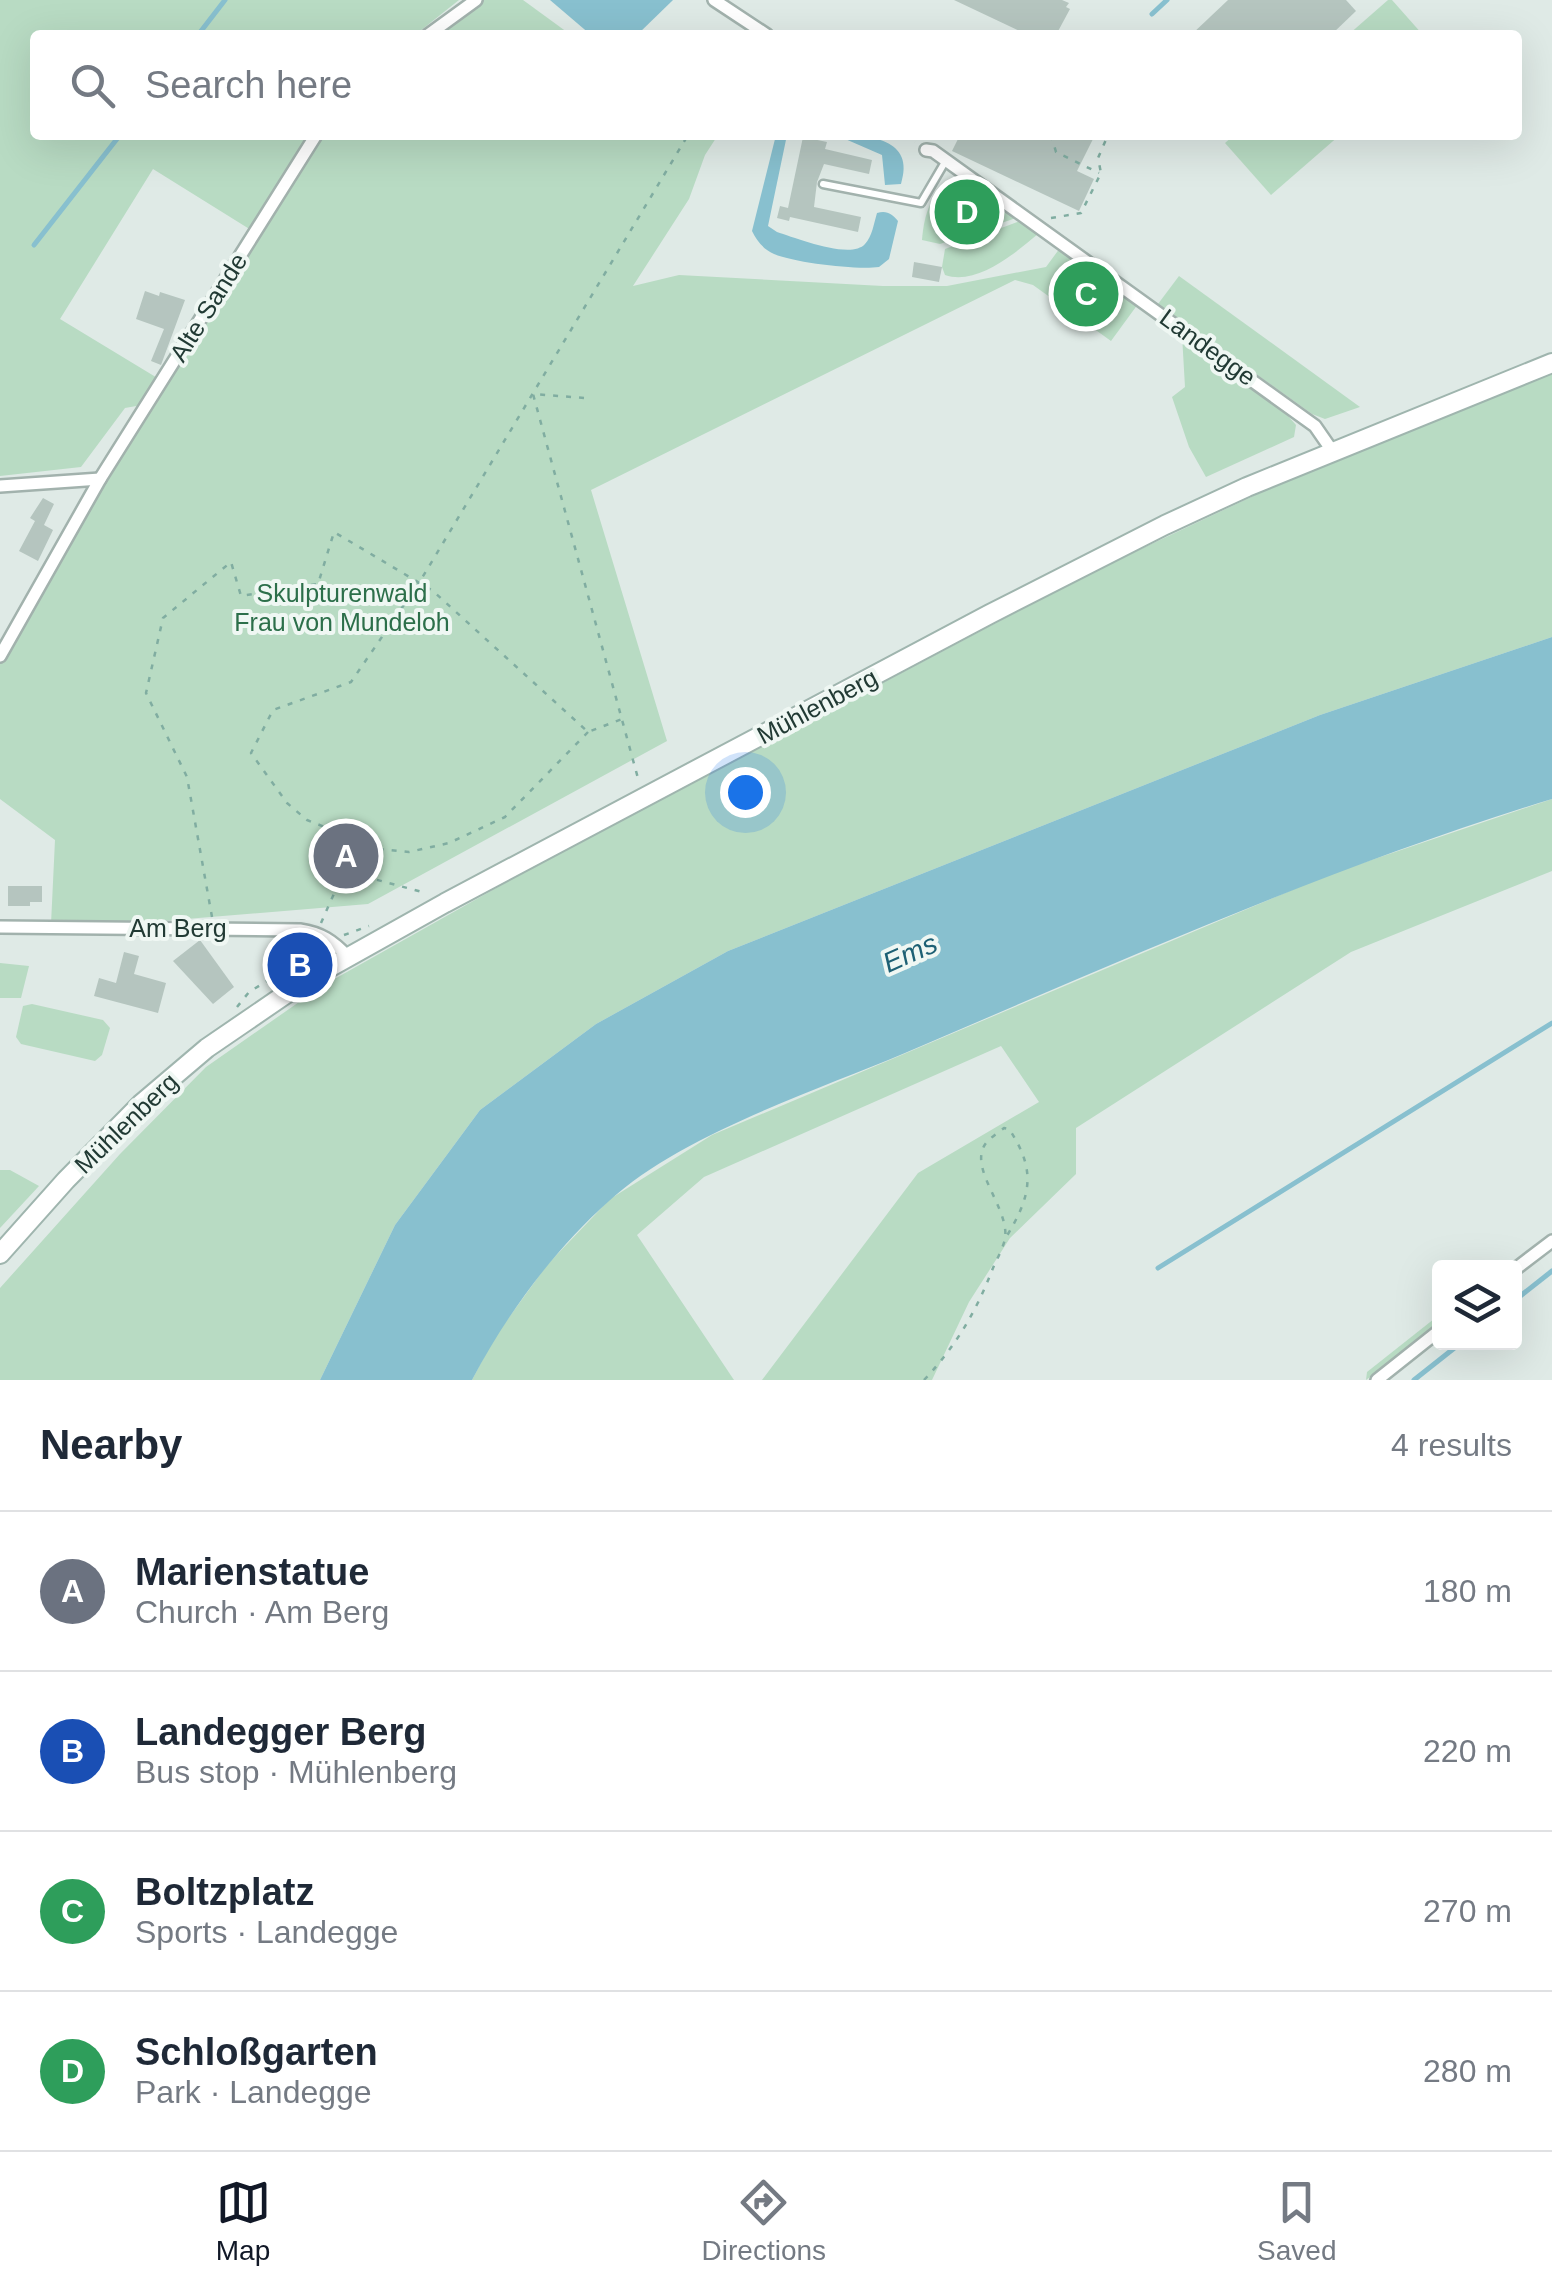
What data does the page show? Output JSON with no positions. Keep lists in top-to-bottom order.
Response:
{
  "streets": {
    "main road": ["Mühlenberg"],
    "street": ["Alte Sande", "Landegge", "Am Berg"]
  },
  "crossings": [
    ["Landegge", "Mühlenberg"]
  ],
  "water": ["Ems"],
  "parks": ["Skulpturenwald Frau von Mundeloh"],
  "page": {
    "search": "Search here",
    "pins": [
      "D",
      "C",
      "A",
      "B"
    ],
    "heading": ["Nearby", "4 results"],
    "list": [
      {
        "mark": "A",
        "name": "Marienstatue",
        "note": "Church · Am Berg",
        "value": "180 m"
      },
      {
        "mark": "B",
        "name": "Landegger Berg",
        "note": "Bus stop · Mühlenberg",
        "value": "220 m"
      },
      {
        "mark": "C",
        "name": "Boltzplatz",
        "note": "Sports · Landegge",
        "value": "270 m"
      },
      {
        "mark": "D",
        "name": "Schloßgarten",
        "note": "Park · Landegge",
        "value": "280 m"
      }
    ],
    "nav": ["Map", "Directions", "Saved"]
  }
}
